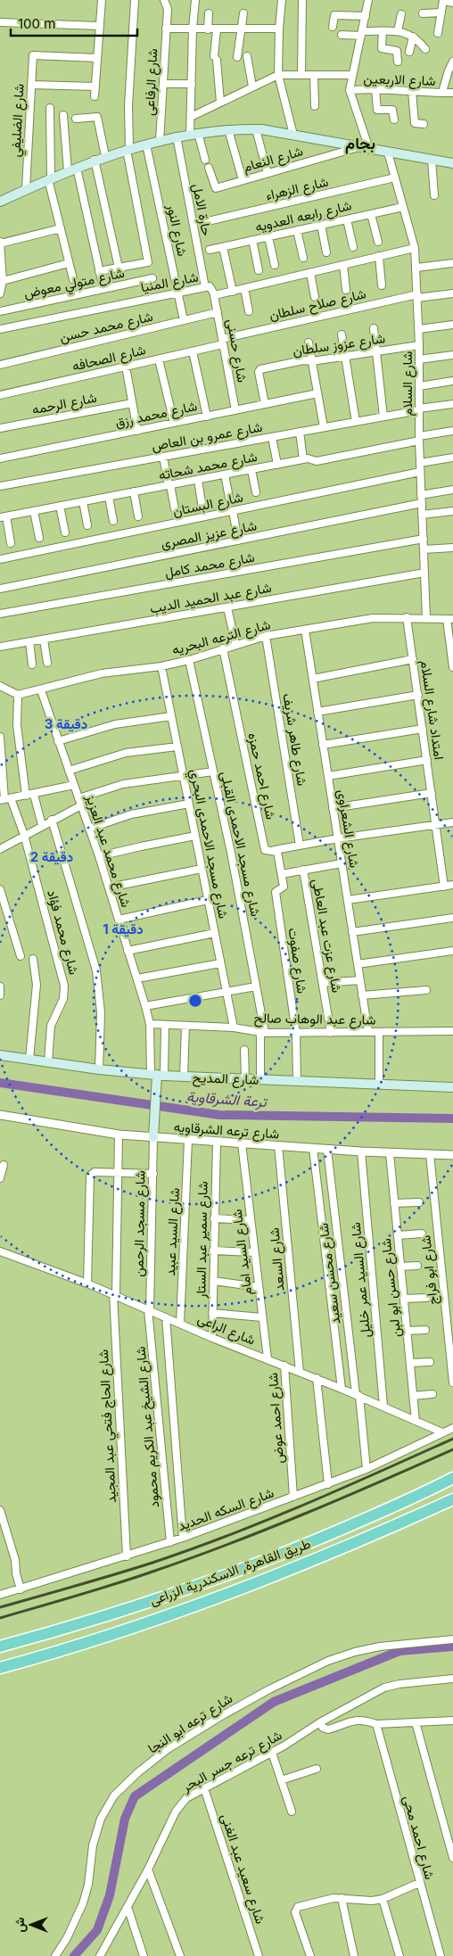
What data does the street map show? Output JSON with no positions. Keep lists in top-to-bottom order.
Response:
{
  "streets": {
    "highway": ["طريق القاهرة, الاسكندرية الزراعى"],
    "main road": ["شارع المديح"],
    "street": [
      "شارع الاربعين",
      "شارع الرفاعى",
      "شارع الضليفي",
      "شارع النعام",
      "شارع الزهراء",
      "حارة الامل",
      "شارع رابعه العدويه",
      "شارع النور",
      "شارع المنيا",
      "شارع متولي معوض",
      "شارع صلاح سلطان",
      "شارع محمد حسن",
      "شارع عزوز سلطان",
      "شارع حسنى",
      "شارع الصحافه",
      "شارع السلام",
      "شارع الرحمه",
      "شارع محمد رزق",
      "شارع عمرو بن العاص",
      "شارع محمد شحاته",
      "شارع البستان",
      "شارع عزيز المصرى",
      "شارع محمد كامل",
      "شارع عبد الحميد الديب",
      "شارع الترعه البحريه",
      "امتداد شارع السلام",
      "شارع طاهر شريف",
      "شارع احمد حمزه",
      "شارع الشعراوى",
      "شارع مسجد الاحمدى البحري",
      "شارع مسجد الاحمدى القبلى",
      "شارع محمد عبد العزيز",
      "شارع محمد فؤاد",
      "شارع عزت عبد العاطى",
      "شارع صفوت",
      "شارع عبد الوهاب صالح",
      "شارع ترعه الشرقاويه",
      "شارع مسجد الرحمن",
      "شارع السيد عبيد",
      "شارع سمير عبد الستار",
      "شارع السيد امام",
      "شارع السعد",
      "شارع ابو فراج",
      "شارع محسن سعيد",
      "شارع السيد عمر خليل",
      "شارع حسن ابو لبن",
      "شارع الراعى",
      "شارع احمد عوض",
      "شارع الحاج فتحي عبد المجيد",
      "شارع الشيخ عبد الكريم محمود",
      "شارع السكه الحديد",
      "شارع ترعه ابو النجا",
      "شارع ترعه جسر البحر",
      "شارع احمد محى",
      "شارع سعيد عبد الغنى"
    ]
  },
  "crossings": [
    ["شارع الزهراء", "شارع السلام"],
    ["حارة الامل", "شارع المنيا"],
    ["شارع رابعه العدويه", "شارع السلام"],
    ["شارع النور", "شارع المنيا"],
    ["شارع النور", "شارع محمد حسن"],
    ["شارع المنيا", "شارع حسنى"],
    ["شارع المنيا", "شارع السلام"],
    ["شارع صلاح سلطان", "شارع حسنى"],
    ["شارع صلاح سلطان", "شارع الصحافه"],
    ["شارع صلاح سلطان", "شارع السلام"],
    ["شارع محمد حسن", "شارع حسنى"],
    ["شارع عزوز سلطان", "شارع السلام"],
    ["شارع عزوز سلطان", "شارع محمد رزق"],
    ["شارع حسنى", "شارع الصحافه"],
    ["شارع حسنى", "شارع محمد رزق"],
    ["شارع السلام", "شارع عمرو بن العاص"],
    ["شارع السلام", "شارع محمد شحاته"],
    ["شارع السلام", "شارع البستان"],
    ["شارع السلام", "شارع عزيز المصرى"],
    ["شارع السلام", "شارع محمد كامل"],
    ["شارع السلام", "شارع عبد الحميد الديب"],
    ["شارع السلام", "شارع الترعه البحريه"],
    ["شارع الترعه البحريه", "امتداد شارع السلام"],
    ["شارع الترعه البحريه", "شارع طاهر شريف"],
    ["شارع الترعه البحريه", "شارع احمد حمزه"],
    ["شارع الترعه البحريه", "شارع الشعراوى"],
    ["شارع الترعه البحريه", "شارع مسجد الاحمدى البحري"],
    ["شارع الترعه البحريه", "شارع مسجد الاحمدى القبلى"],
    ["شارع الترعه البحريه", "شارع محمد عبد العزيز"],
    ["شارع الشعراوى", "شارع عبد الوهاب صالح"],
    ["شارع مسجد الاحمدى البحري", "شارع عبد الوهاب صالح"],
    ["شارع مسجد الاحمدى القبلى", "شارع عبد الوهاب صالح"],
    ["شارع مسجد الاحمدى القبلى", "شارع المديح"],
    ["شارع محمد عبد العزيز", "شارع عبد الوهاب صالح"],
    ["شارع محمد عبد العزيز", "شارع المديح"],
    ["شارع محمد فؤاد", "شارع المديح"],
    ["شارع عزت عبد العاطى", "شارع عبد الوهاب صالح"],
    ["شارع صفوت", "شارع عبد الوهاب صالح"],
    ["شارع صفوت", "شارع المديح"],
    ["شارع ترعه الشرقاويه", "شارع مسجد الرحمن"],
    ["شارع ترعه الشرقاويه", "شارع السيد عبيد"],
    ["شارع ترعه الشرقاويه", "شارع سمير عبد الستار"],
    ["شارع ترعه الشرقاويه", "شارع السيد امام"],
    ["شارع ترعه الشرقاويه", "شارع السعد"],
    ["شارع ترعه الشرقاويه", "شارع ابو فراج"],
    ["شارع ترعه الشرقاويه", "شارع محسن سعيد"],
    ["شارع ترعه الشرقاويه", "شارع السيد عمر خليل"],
    ["شارع ترعه الشرقاويه", "شارع حسن ابو لبن"],
    ["شارع ترعه الشرقاويه", "شارع الحاج فتحي عبد المجيد"],
    ["شارع مسجد الرحمن", "شارع الراعى"],
    ["شارع مسجد الرحمن", "شارع الشيخ عبد الكريم محمود"],
    ["شارع السيد عبيد", "شارع الراعى"],
    ["شارع سمير عبد الستار", "شارع الراعى"],
    ["شارع السيد امام", "شارع الراعى"],
    ["شارع السعد", "شارع الراعى"],
    ["شارع محسن سعيد", "شارع الراعى"],
    ["شارع محسن سعيد", "شارع السكه الحديد"],
    ["شارع السيد عمر خليل", "شارع الراعى"],
    ["شارع حسن ابو لبن", "شارع الراعى"],
    ["شارع الراعى", "شارع احمد عوض"],
    ["شارع الراعى", "شارع الحاج فتحي عبد المجيد"],
    ["شارع الراعى", "شارع الشيخ عبد الكريم محمود"],
    ["شارع الراعى", "شارع السكه الحديد"],
    ["شارع احمد عوض", "شارع السكه الحديد"],
    ["شارع الحاج فتحي عبد المجيد", "شارع السكه الحديد"],
    ["شارع الشيخ عبد الكريم محمود", "شارع السكه الحديد"],
    ["شارع ترعه جسر البحر", "شارع سعيد عبد الغنى"]
  ],
  "districts": ["بجام"],
  "water": ["ترعة الشرقاوية"],
  "scale_bar": "100 m",
  "north": "left",
  "rings": ["3 دقيقة", "2 دقيقة", "1 دقيقة"]
}
